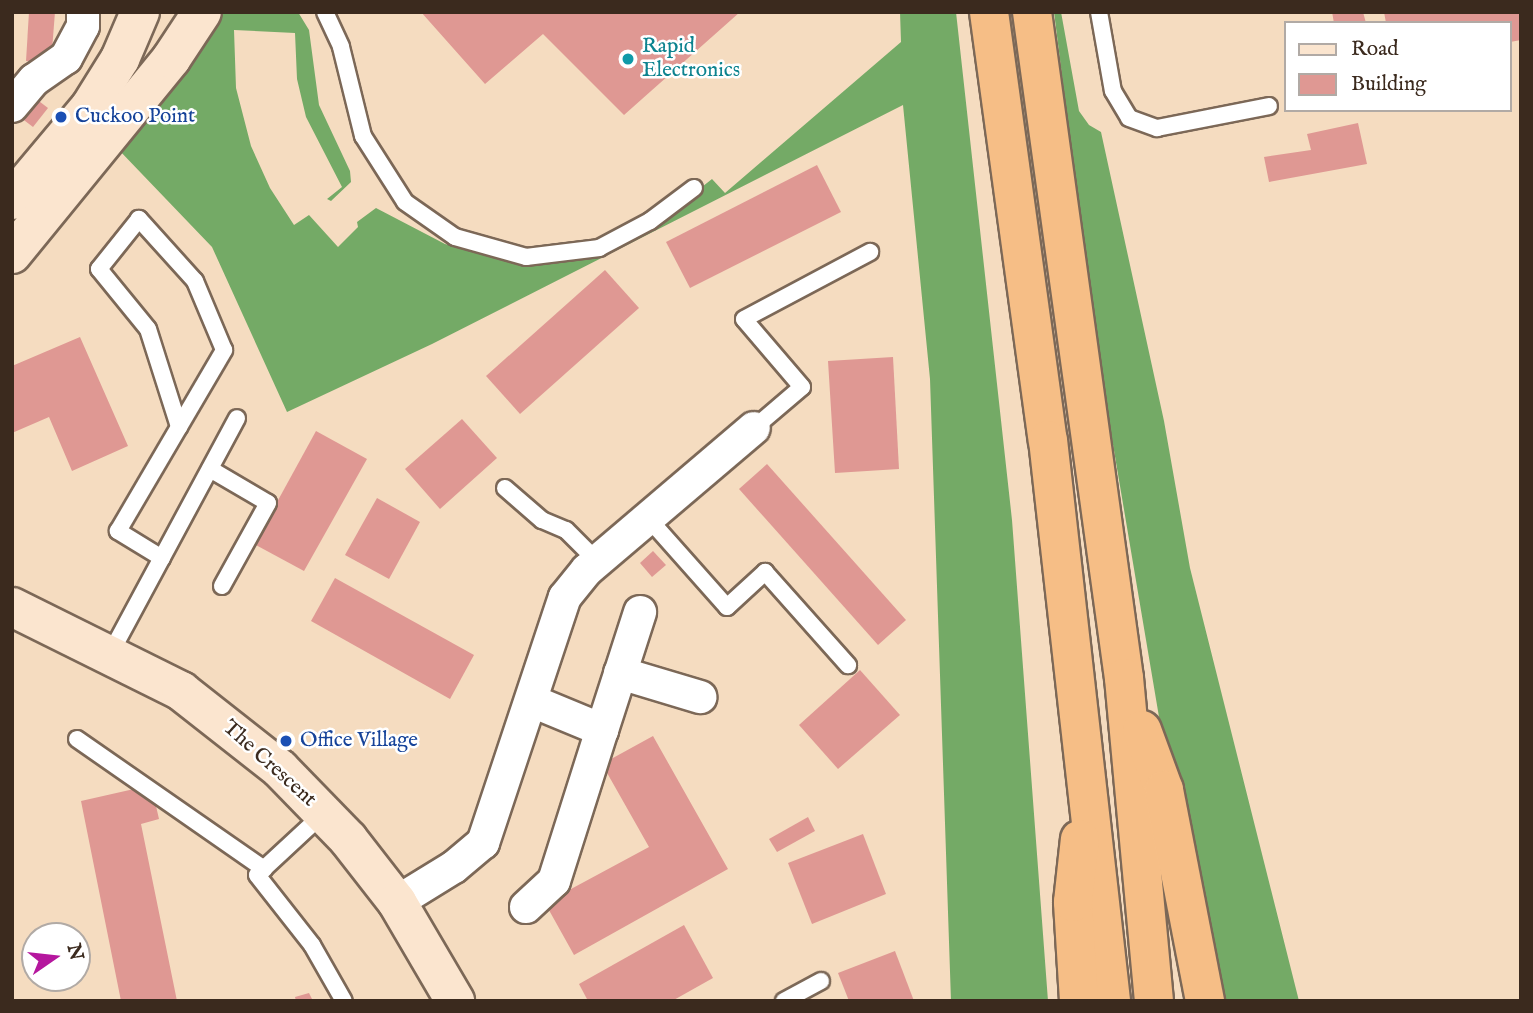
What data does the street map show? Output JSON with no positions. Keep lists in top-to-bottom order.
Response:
{
  "streets": {
    "street": ["The Crescent"]
  },
  "places": ["Rapid Electronics", "Cuckoo Point", "Office Village"],
  "legend": ["Road", "Building"],
  "north": "right"
}
